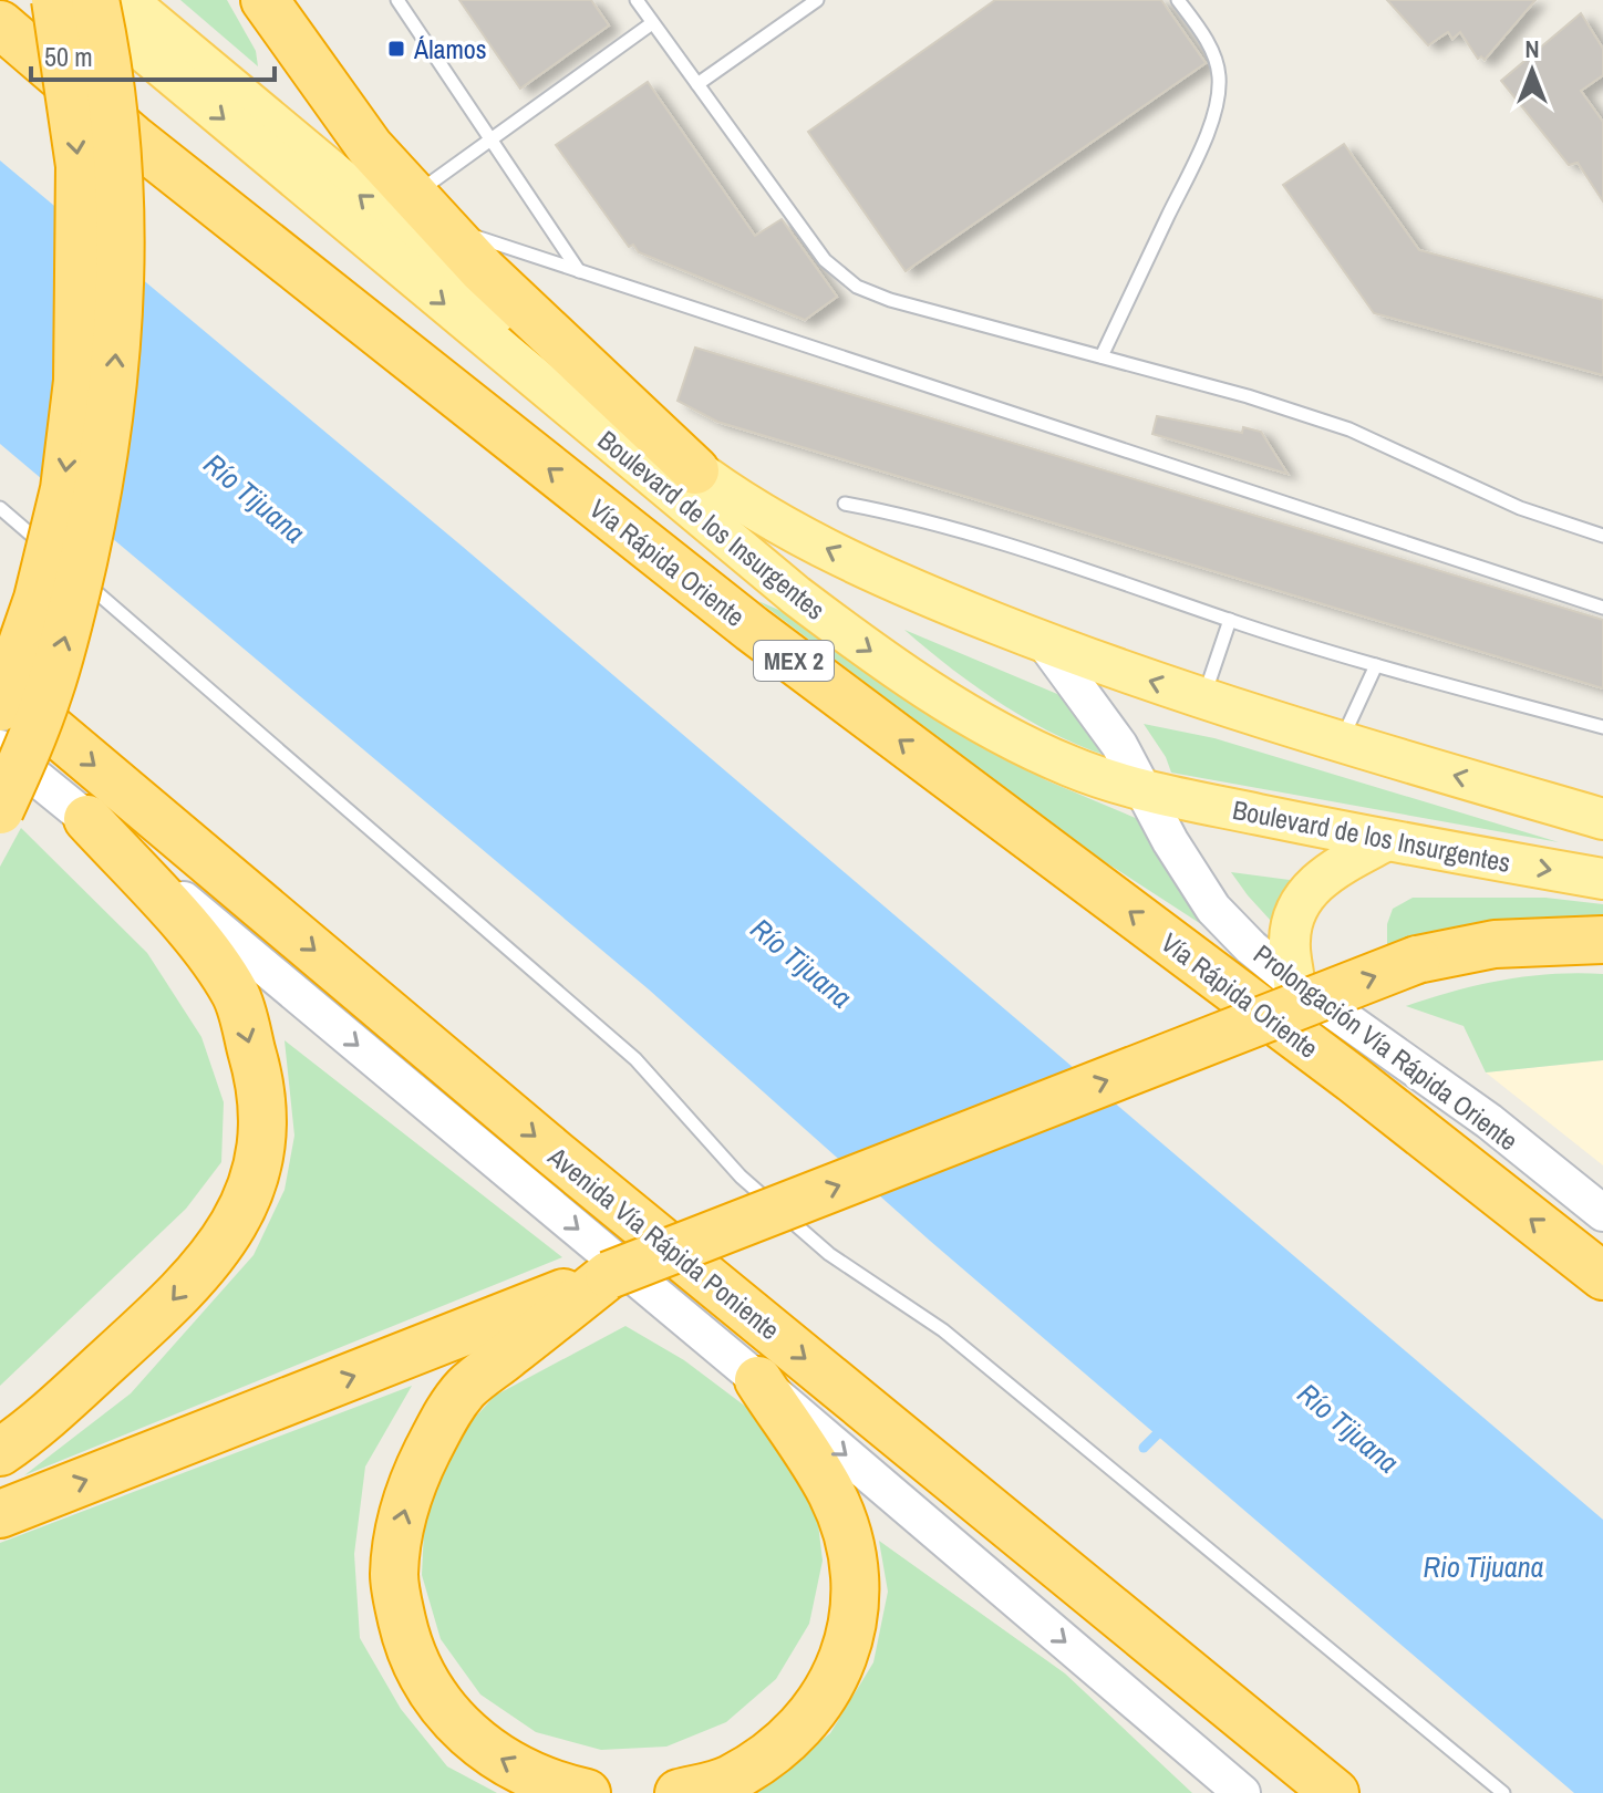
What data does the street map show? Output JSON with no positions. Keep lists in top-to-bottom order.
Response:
{
  "streets": {
    "highway": ["Vía Rápida Oriente", "MEX 2", "Avenida Vía Rápida Poniente"],
    "main road": ["Boulevard de los Insurgentes", "Prolongación Vía Rápida Oriente"]
  },
  "crossings": [
    ["Boulevard de los Insurgentes", "Prolongación Vía Rápida Oriente"]
  ],
  "one_way": ["Avenida Vía Rápida Poniente"],
  "water": ["Río Tijuana", "Rio Tijuana"],
  "places": {
    "transit": ["Álamos"]
  },
  "scale_bar": "50 m",
  "north": "top"
}
